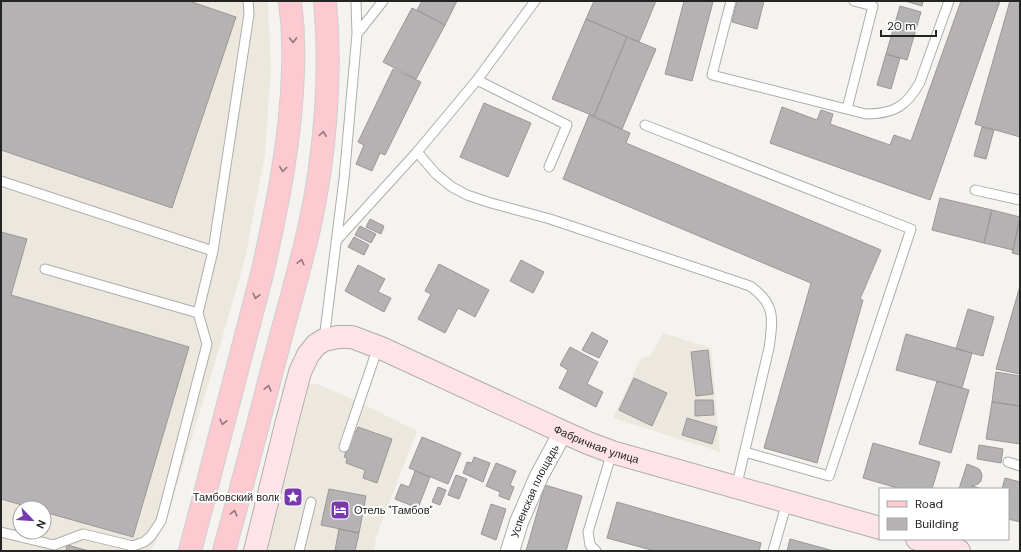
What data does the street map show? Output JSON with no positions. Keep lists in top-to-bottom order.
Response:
{
  "streets": {
    "street": ["Фабричная улица", "Успенская площадь"]
  },
  "crossings": [
    ["Фабричная улица", "Успенская площадь"]
  ],
  "places": {
    "place": ["Тамбовский волк"],
    "hotel": ["Отель \"Тамбов\""]
  },
  "legend": ["Road", "Building"],
  "scale_bar": "20 m",
  "north": "bottom right"
}
